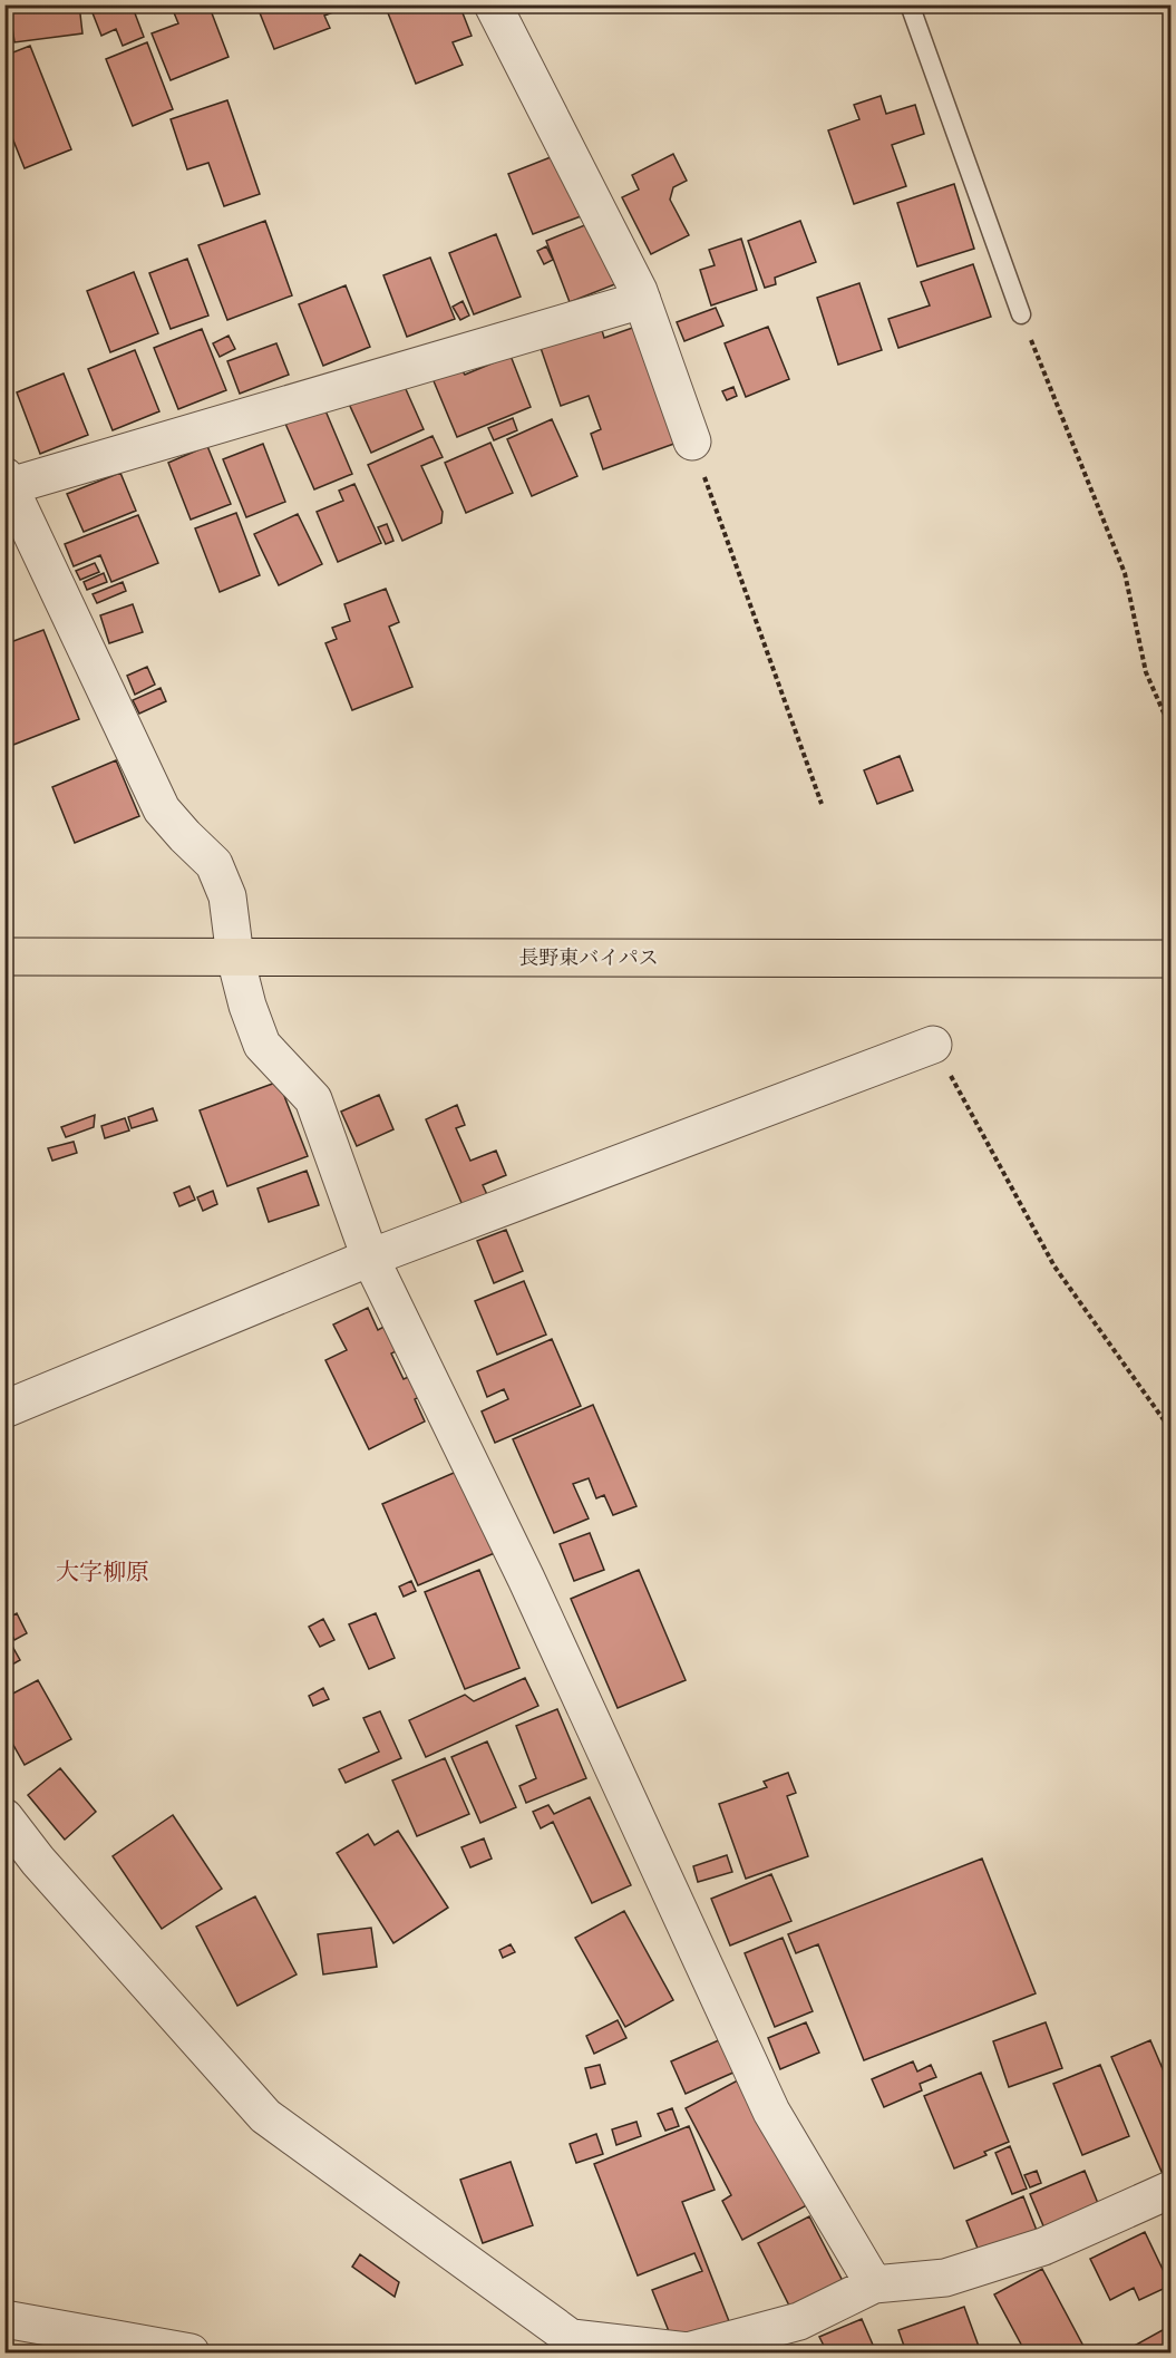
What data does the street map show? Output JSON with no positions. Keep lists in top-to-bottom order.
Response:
{
  "streets": {
    "highway": ["長野東バイパス"]
  },
  "districts": ["大字柳原"]
}
